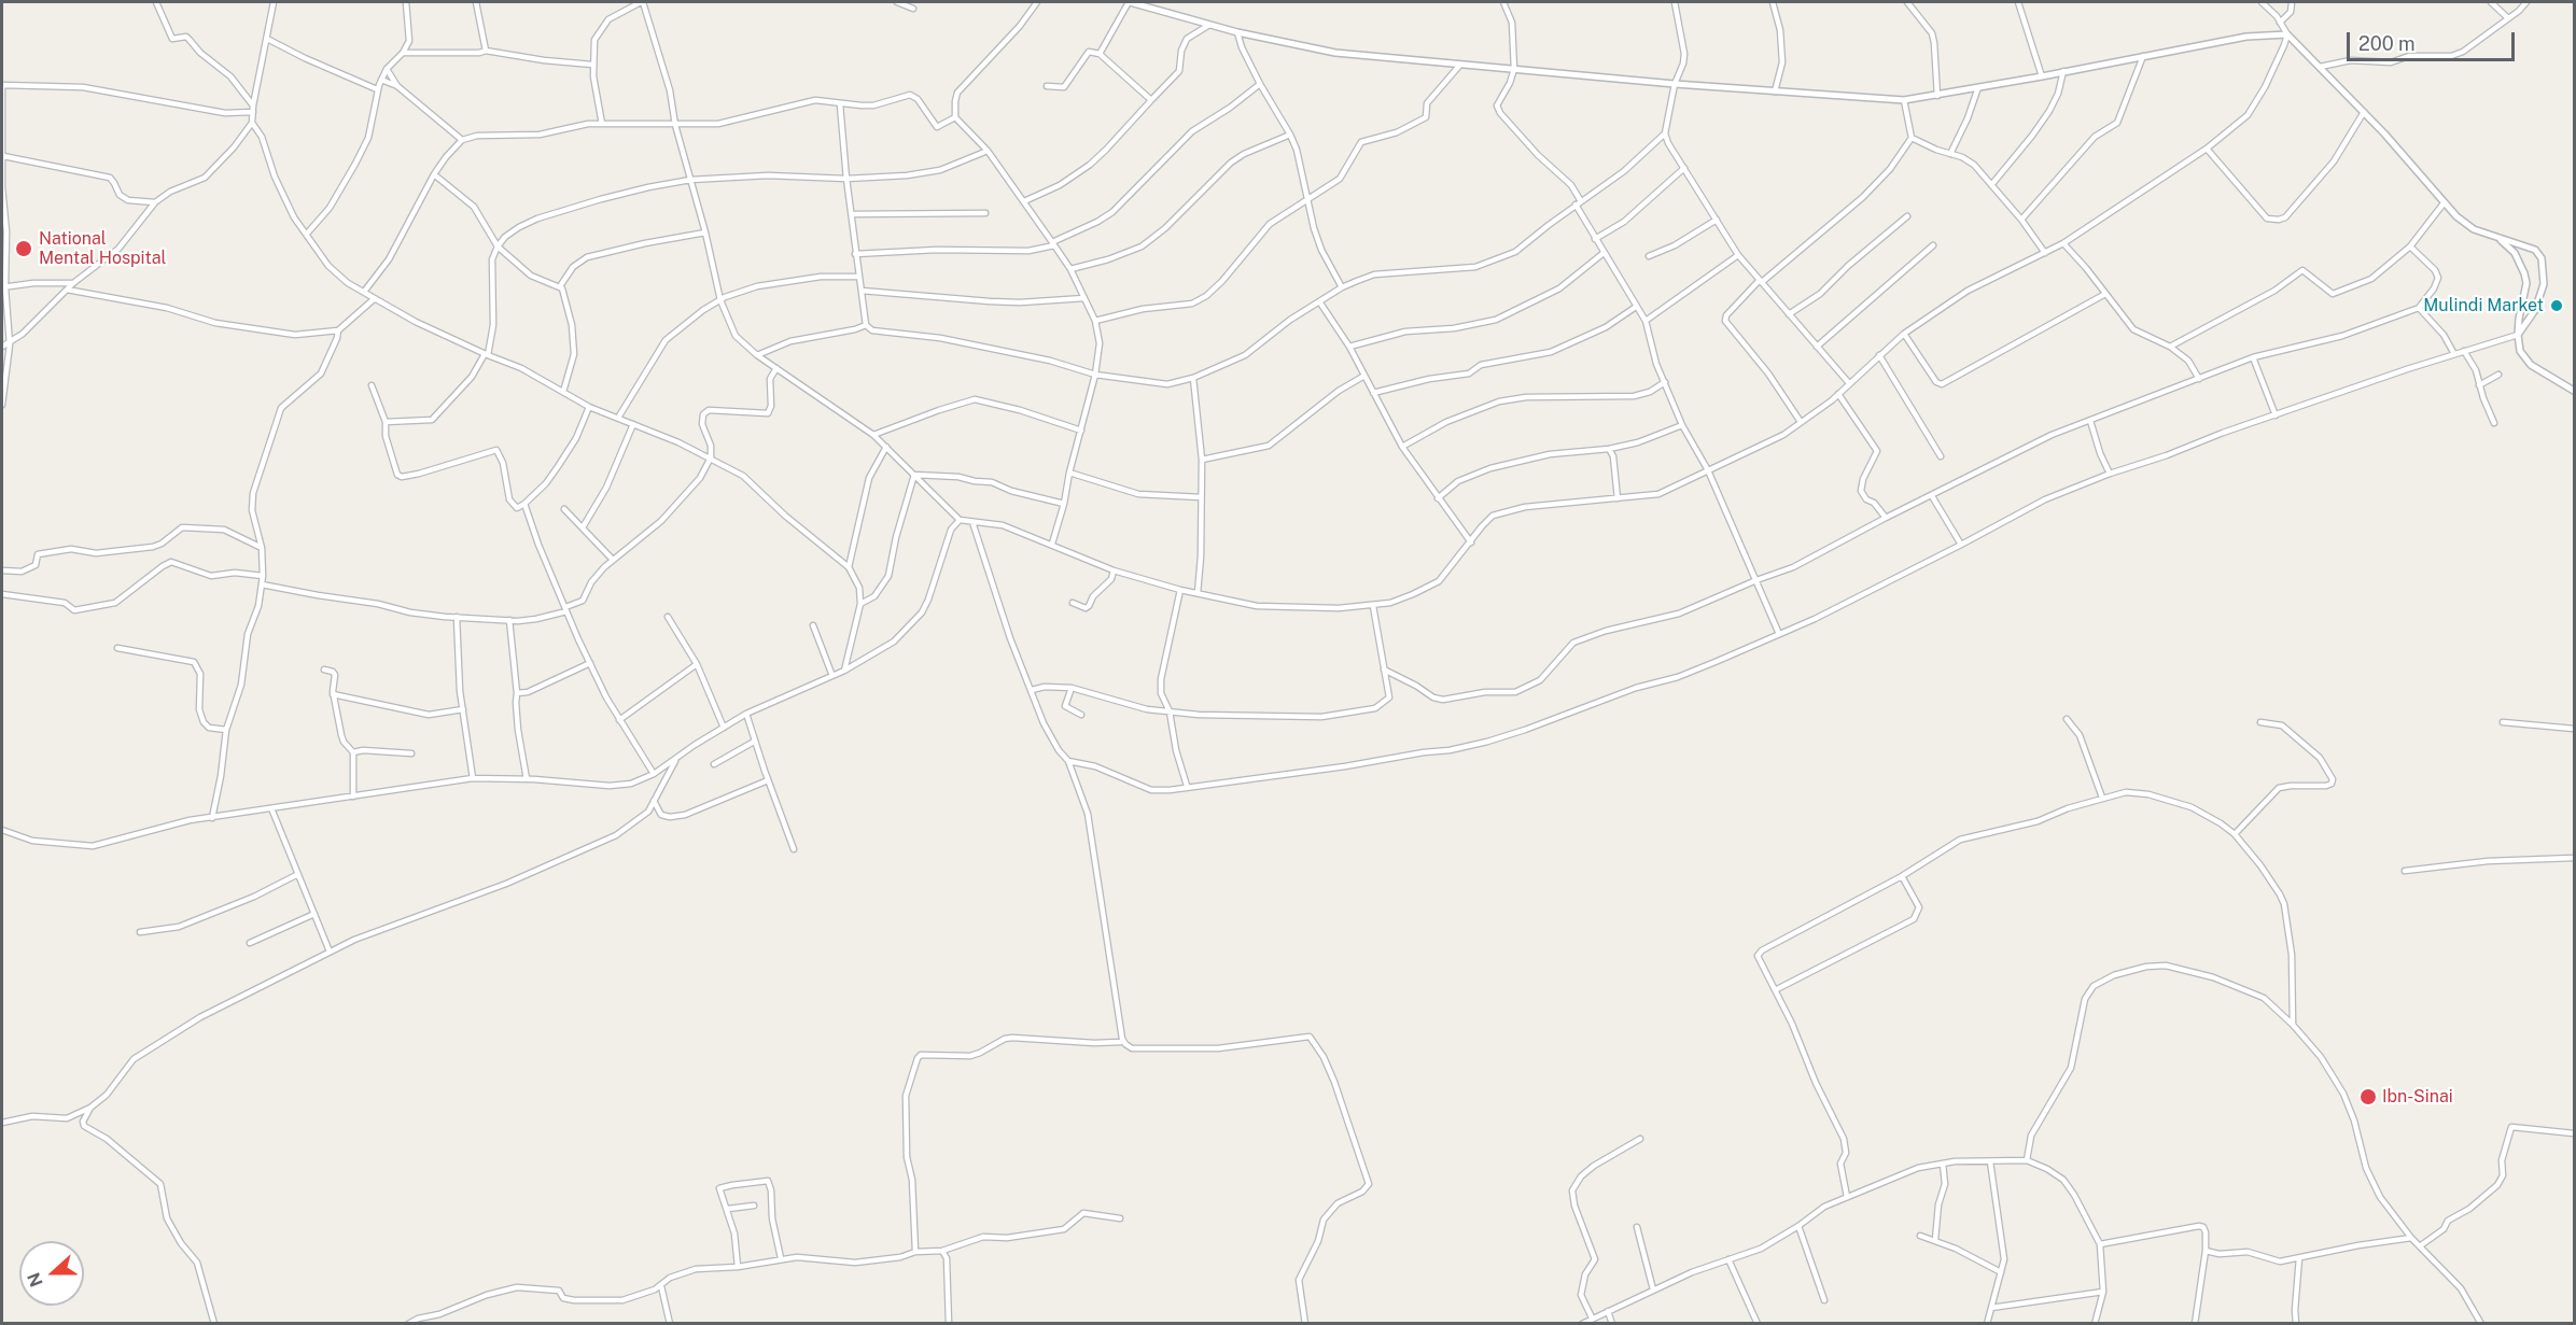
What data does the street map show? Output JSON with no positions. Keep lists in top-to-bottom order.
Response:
{
  "places": ["National Mental Hospital", "Mulindi Market", "Ibn-Sinai"],
  "scale_bar": "200 m",
  "north": "left"
}
